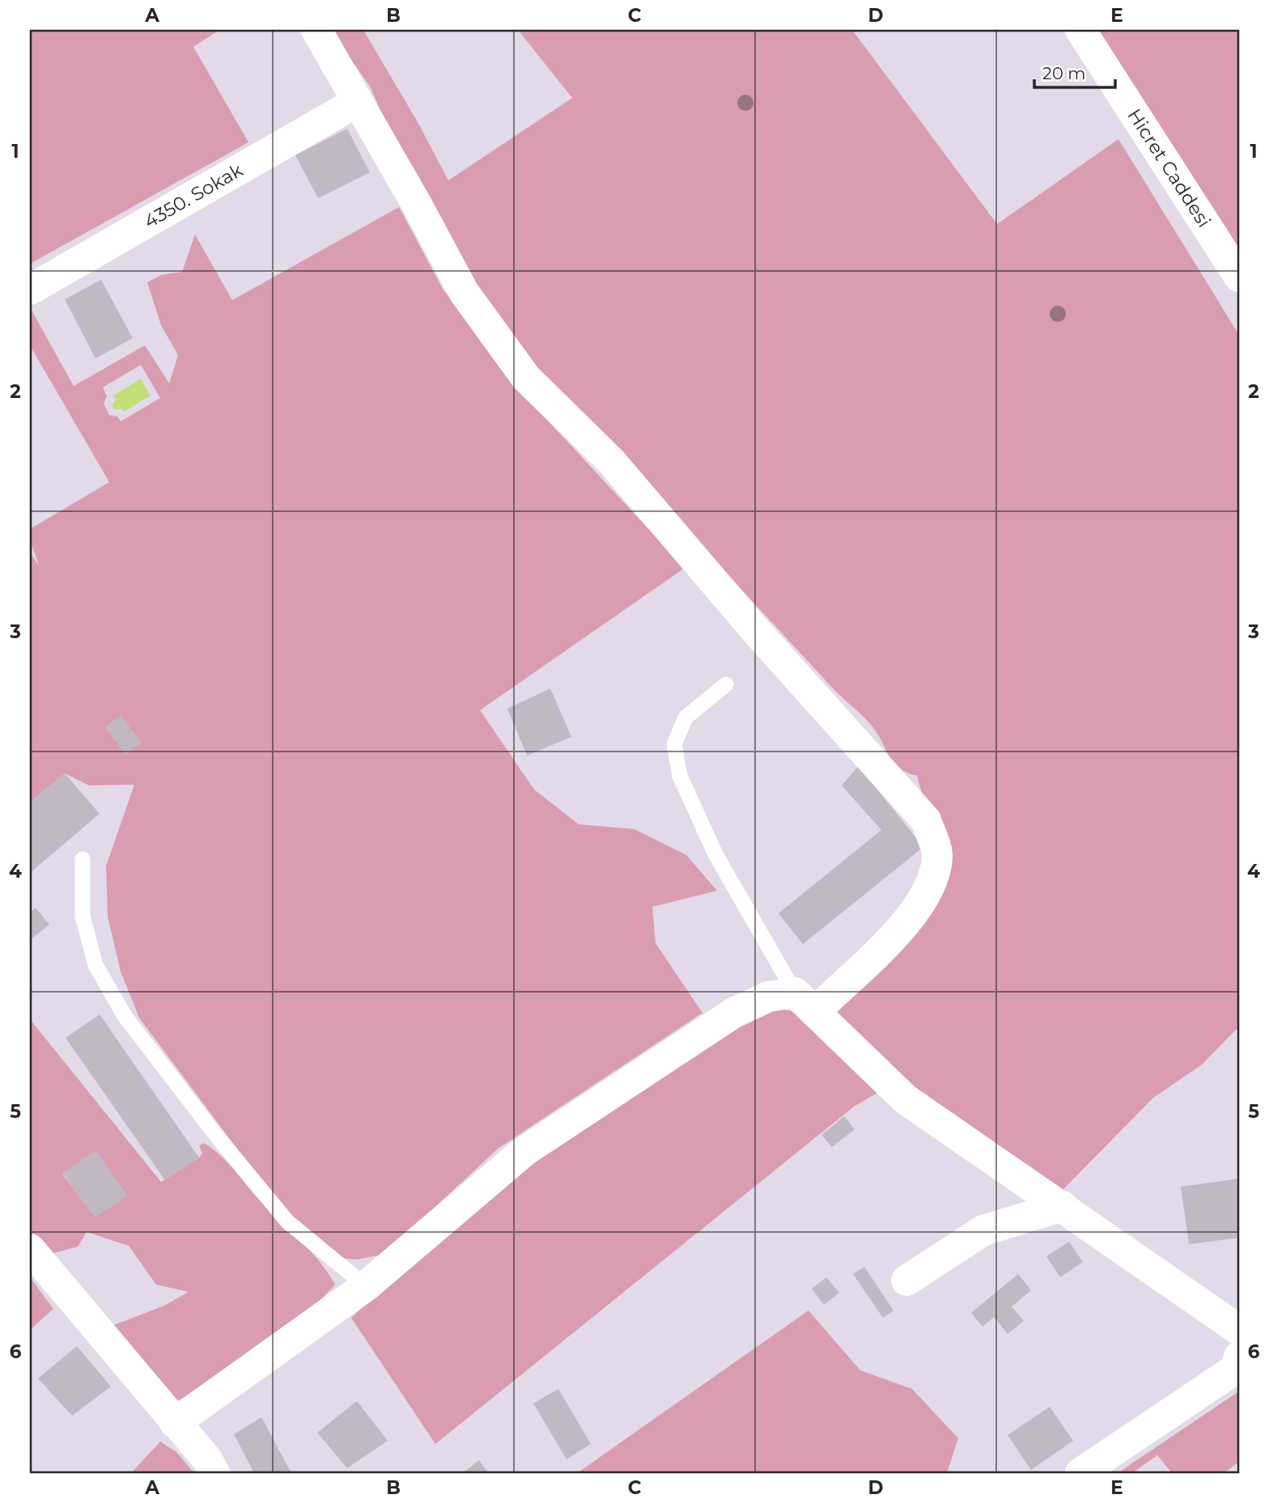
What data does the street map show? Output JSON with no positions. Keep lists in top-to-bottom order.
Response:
{
  "streets": {
    "street": ["Hicret Caddesi", "4350. Sokak"]
  },
  "scale_bar": "20 m",
  "grid": {
    "columns": [
      "A",
      "B",
      "C",
      "D",
      "E"
    ],
    "rows": [
      "1",
      "2",
      "3",
      "4",
      "5",
      "6"
    ]
  }
}
